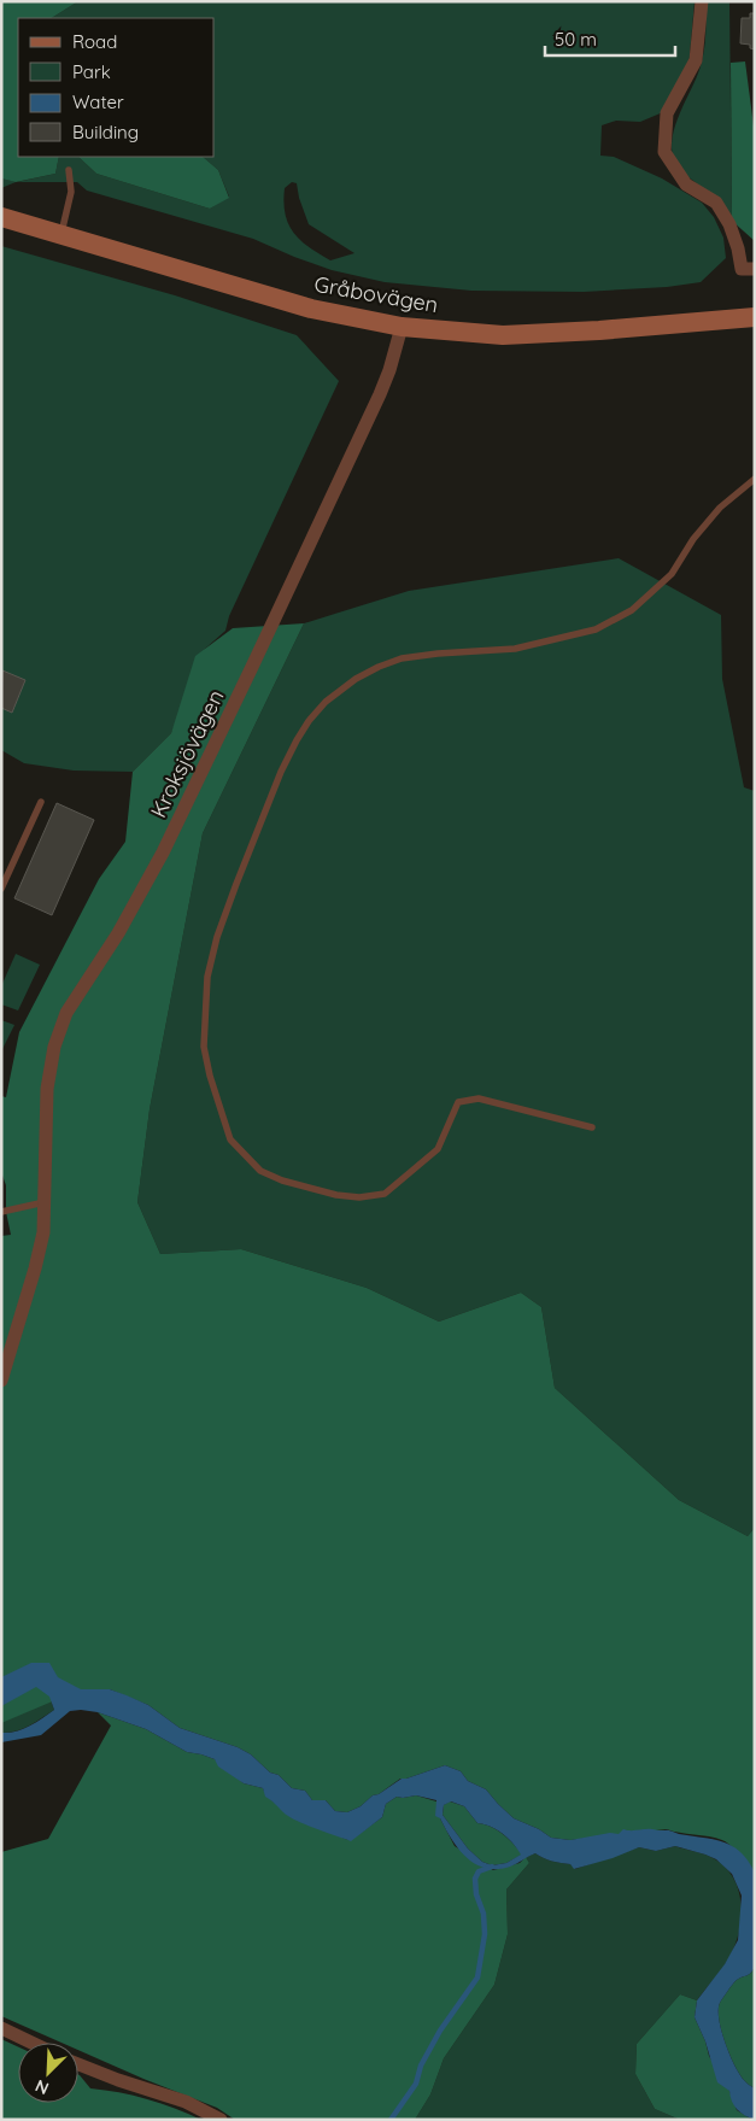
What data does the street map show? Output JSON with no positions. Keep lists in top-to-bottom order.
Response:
{
  "streets": {
    "main road": ["Gråbovägen"],
    "street": ["Kroksjövägen"]
  },
  "crossings": [
    ["Gråbovägen", "Kroksjövägen"]
  ],
  "legend": [
    "Road",
    "Park",
    "Water",
    "Building"
  ],
  "scale_bar": "50 m",
  "north": "bottom left"
}
